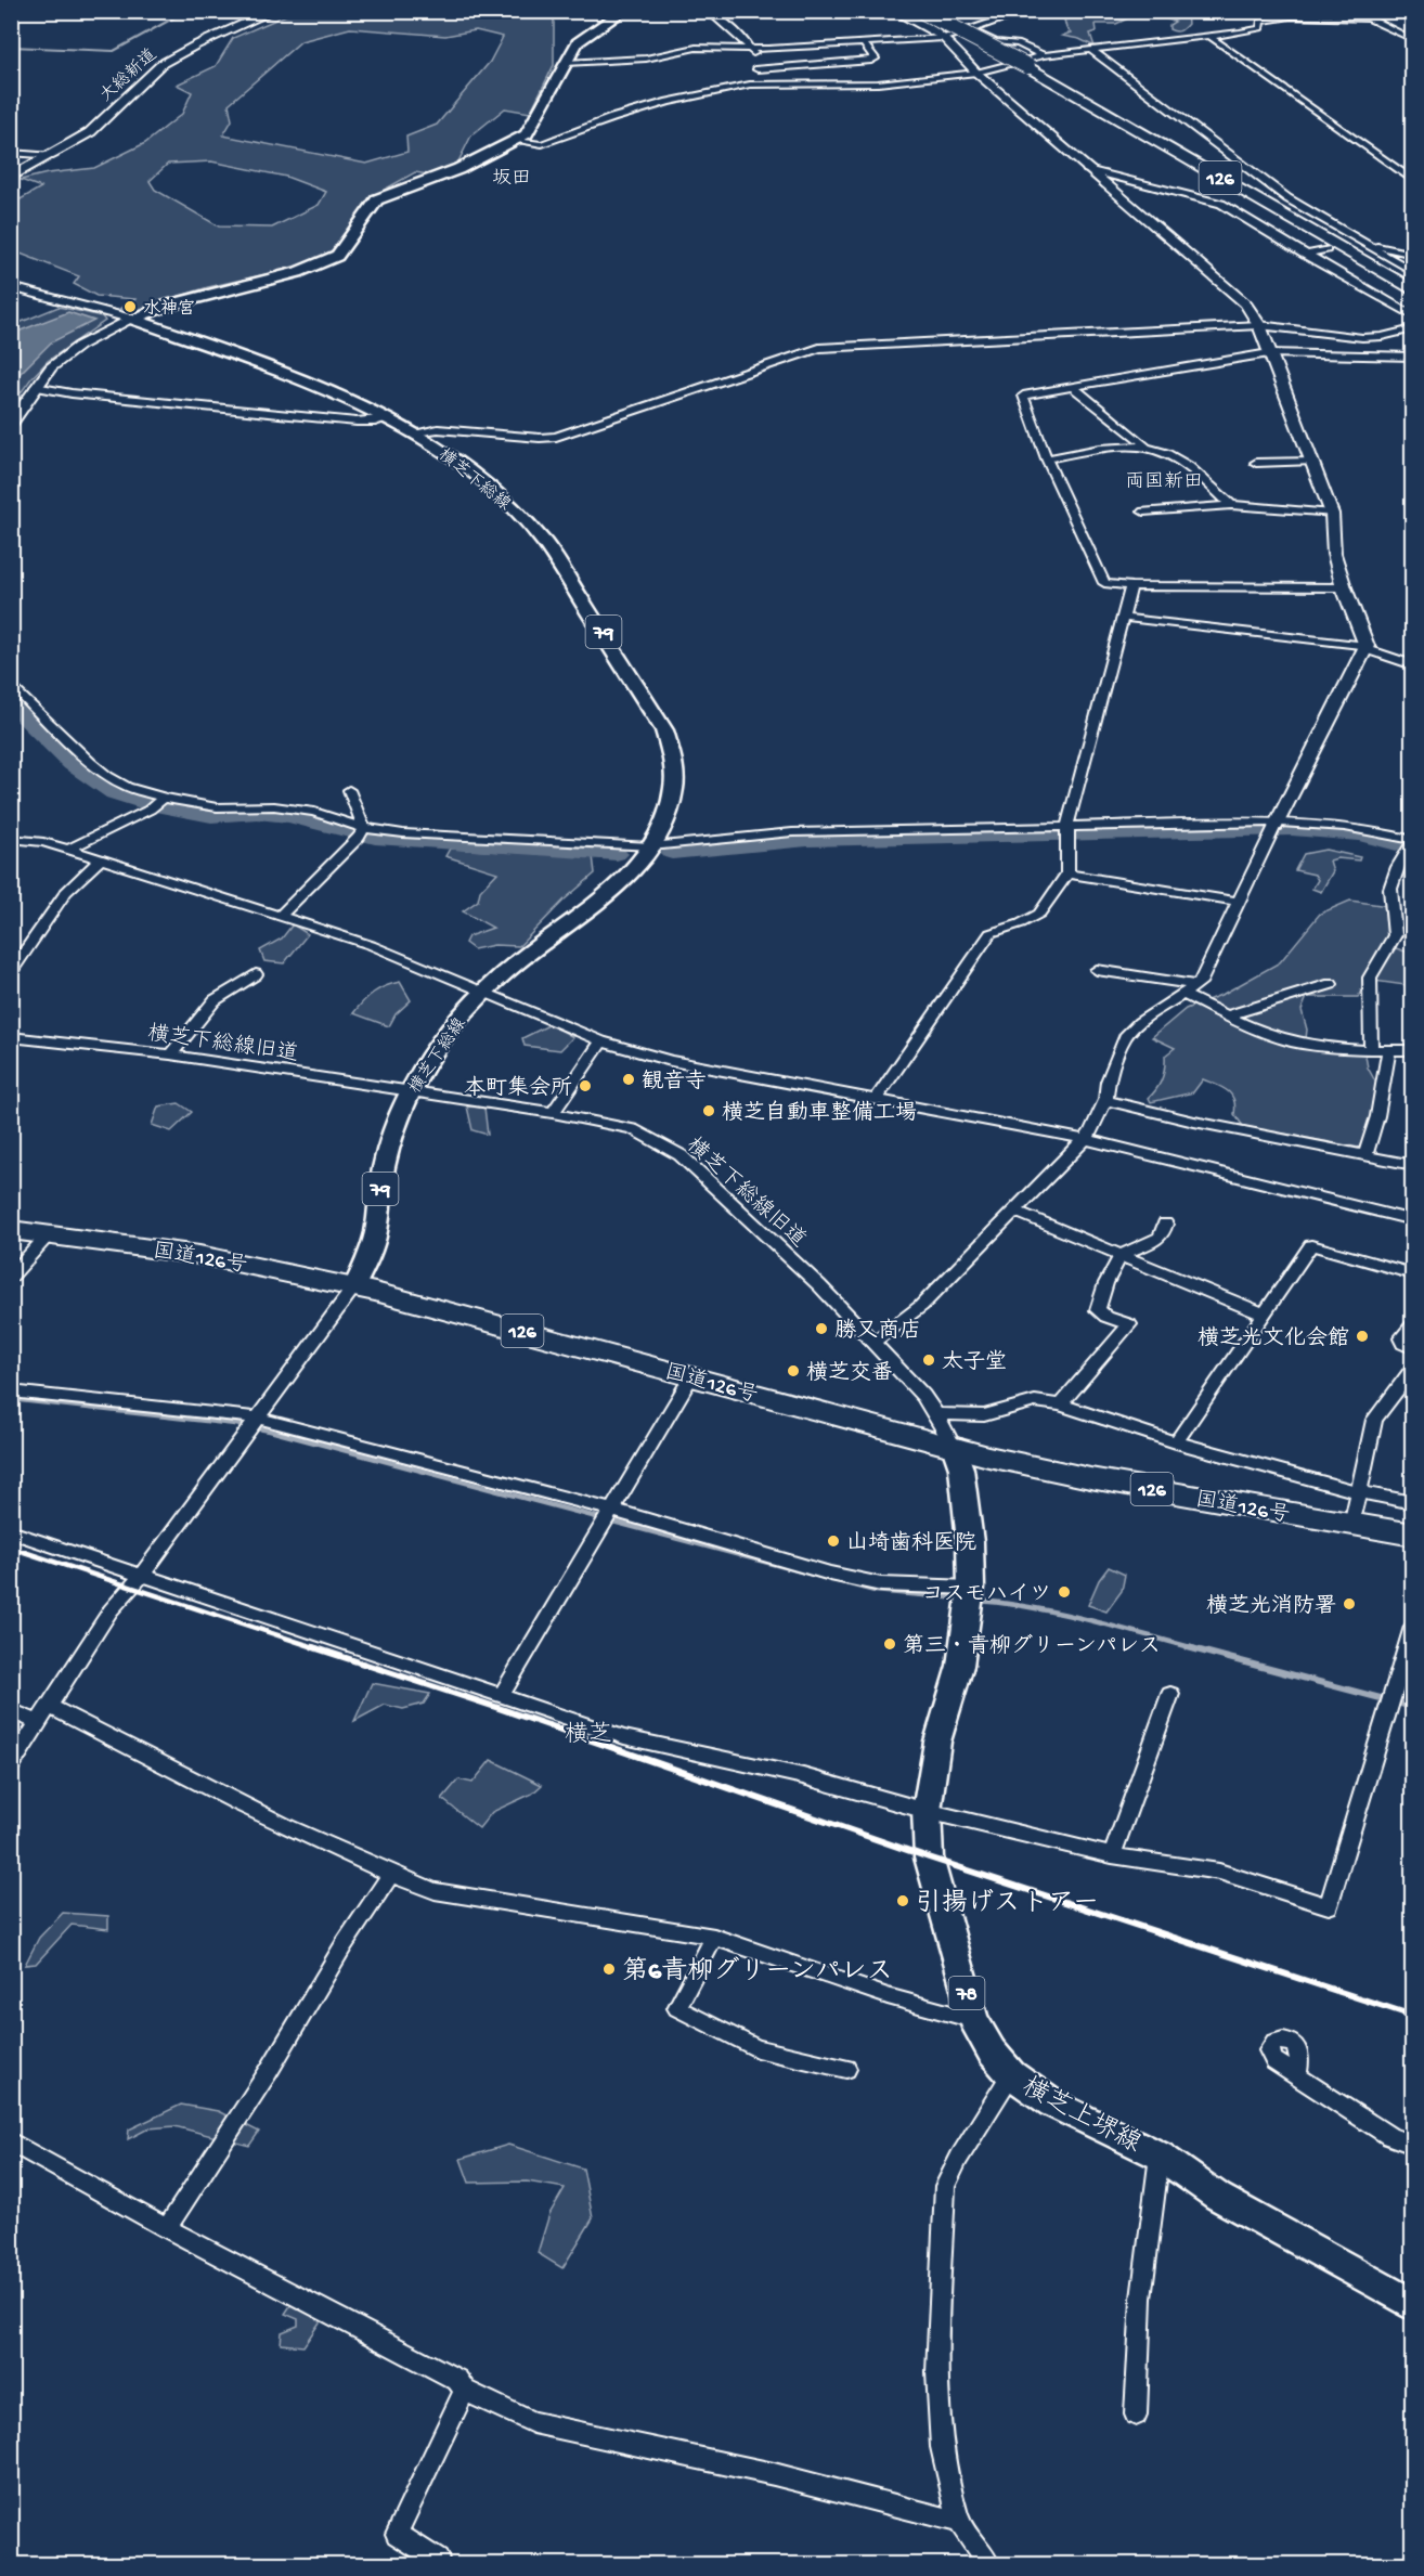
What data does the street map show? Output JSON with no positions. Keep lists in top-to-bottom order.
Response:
{
  "streets": {
    "highway": ["126", "国道126号"],
    "main road": [
      "横芝下総線",
      "79",
      "78",
      "横芝上堺線"
    ],
    "street": ["大総新道", "横芝下総線旧道"]
  },
  "crossings": [
    ["横芝下総線", "横芝下総線旧道"],
    ["横芝下総線", "国道126号"],
    ["横芝下総線旧道", "国道126号"],
    ["横芝下総線旧道", "横芝上堺線"],
    ["国道126号", "横芝上堺線"]
  ],
  "districts": ["坂田", "両国新田", "横芝"],
  "places": [
    "水神宮",
    "観音寺",
    "本町集会所",
    "横芝自動車整備工場",
    "勝又商店",
    "横芝光文化会館",
    "太子堂",
    "横芝交番",
    "山埼歯科医院",
    "コスモハイツ",
    "横芝光消防署",
    "第三・青柳グリーンパレス",
    "引揚げストアー",
    "第6青柳グリーンパレス"
  ]
}
